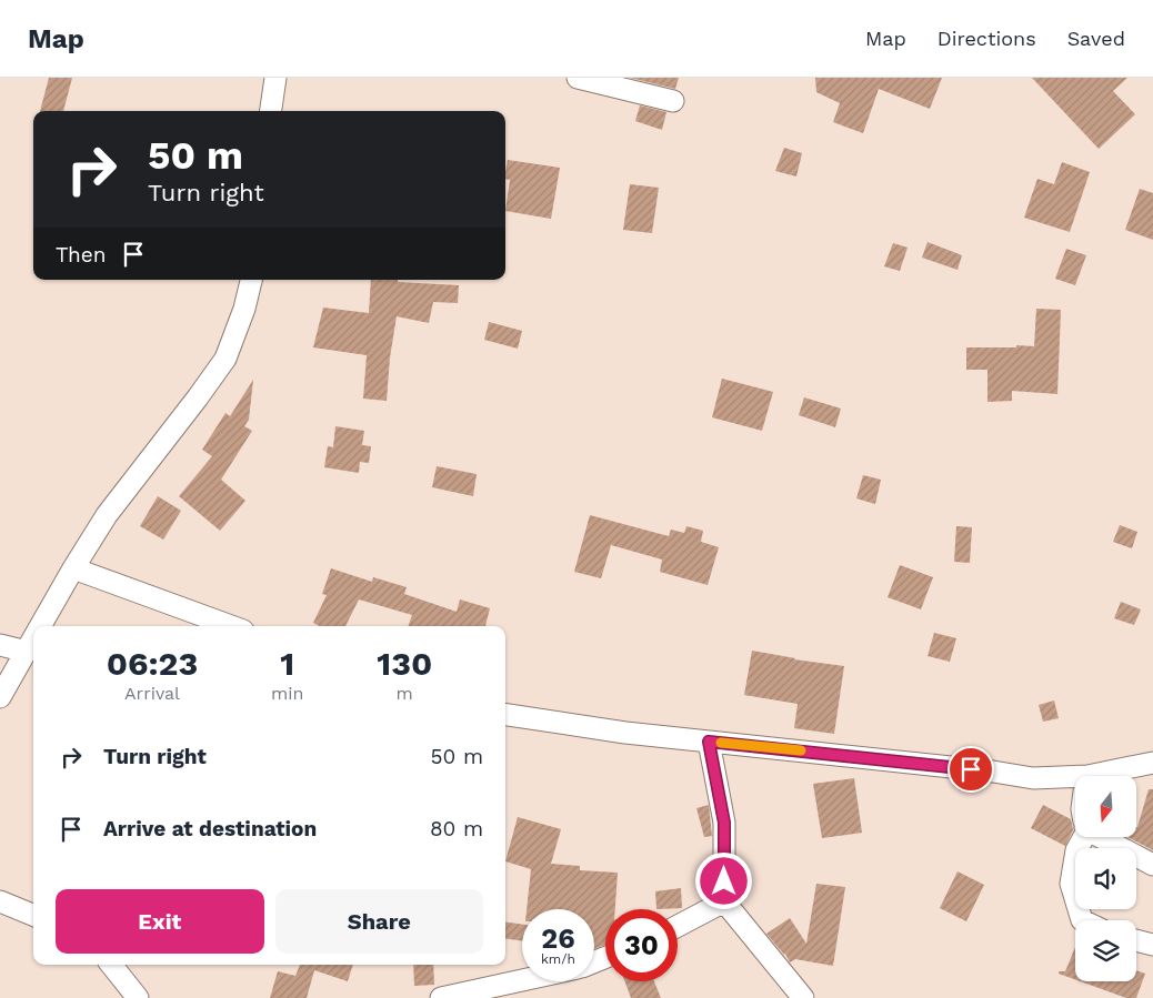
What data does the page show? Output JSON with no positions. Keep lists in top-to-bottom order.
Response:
{
  "north": "bottom",
  "page": {
    "header": "Map",
    "nav": ["Map", "Directions", "Saved"],
    "turn": ["50 m", "Turn right"],
    "then": "Then",
    "eta": [
      "06:23",
      "Arrival",
      "1",
      "min",
      "130",
      "m"
    ],
    "list": [
      {
        "name": "Turn right",
        "value": "50 m"
      },
      {
        "name": "Arrive at destination",
        "value": "80 m"
      }
    ],
    "buttons": ["Exit", "Share"],
    "speed": "26 km/h",
    "limit": "30"
  }
}
